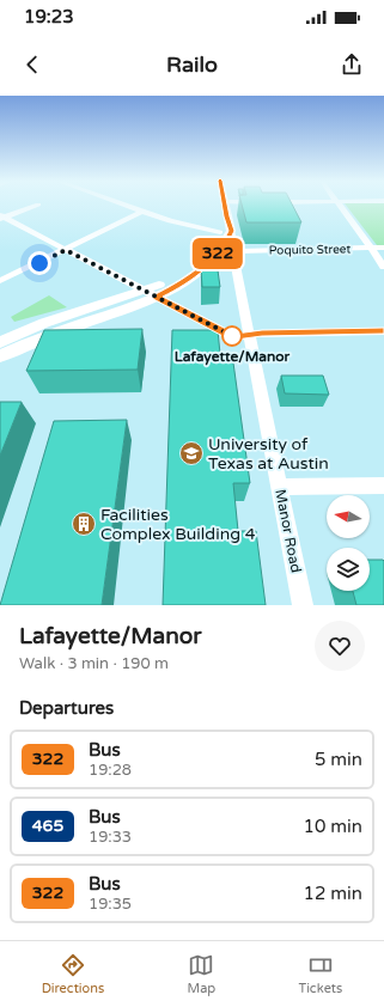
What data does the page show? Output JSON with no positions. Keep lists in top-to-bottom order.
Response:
{
  "streets": {
    "street": ["Poquito Street", "Manor Road"]
  },
  "crossings": [
    ["Poquito Street", "Manor Road"]
  ],
  "places": {
    "other": ["Lafayette/Manor"],
    "school or university": ["University of Texas at Austin"],
    "building": ["Facilities Complex Building 4"]
  },
  "lines": ["bus line 322"],
  "north": "left",
  "page": {
    "status": "19:23",
    "header": "Railo",
    "on_map": "322",
    "heading": [
      ["Lafayette/Manor", "Walk · 3 min · 190 m"],
      "Departures"
    ],
    "list": [
      {
        "mark": "322",
        "name": "Bus",
        "note": "19:28",
        "value": "5 min"
      },
      {
        "mark": "465",
        "name": "Bus",
        "note": "19:33",
        "value": "10 min"
      },
      {
        "mark": "322",
        "name": "Bus",
        "note": "19:35",
        "value": "12 min"
      }
    ],
    "tabs": ["Directions", "Map", "Tickets"]
  }
}
